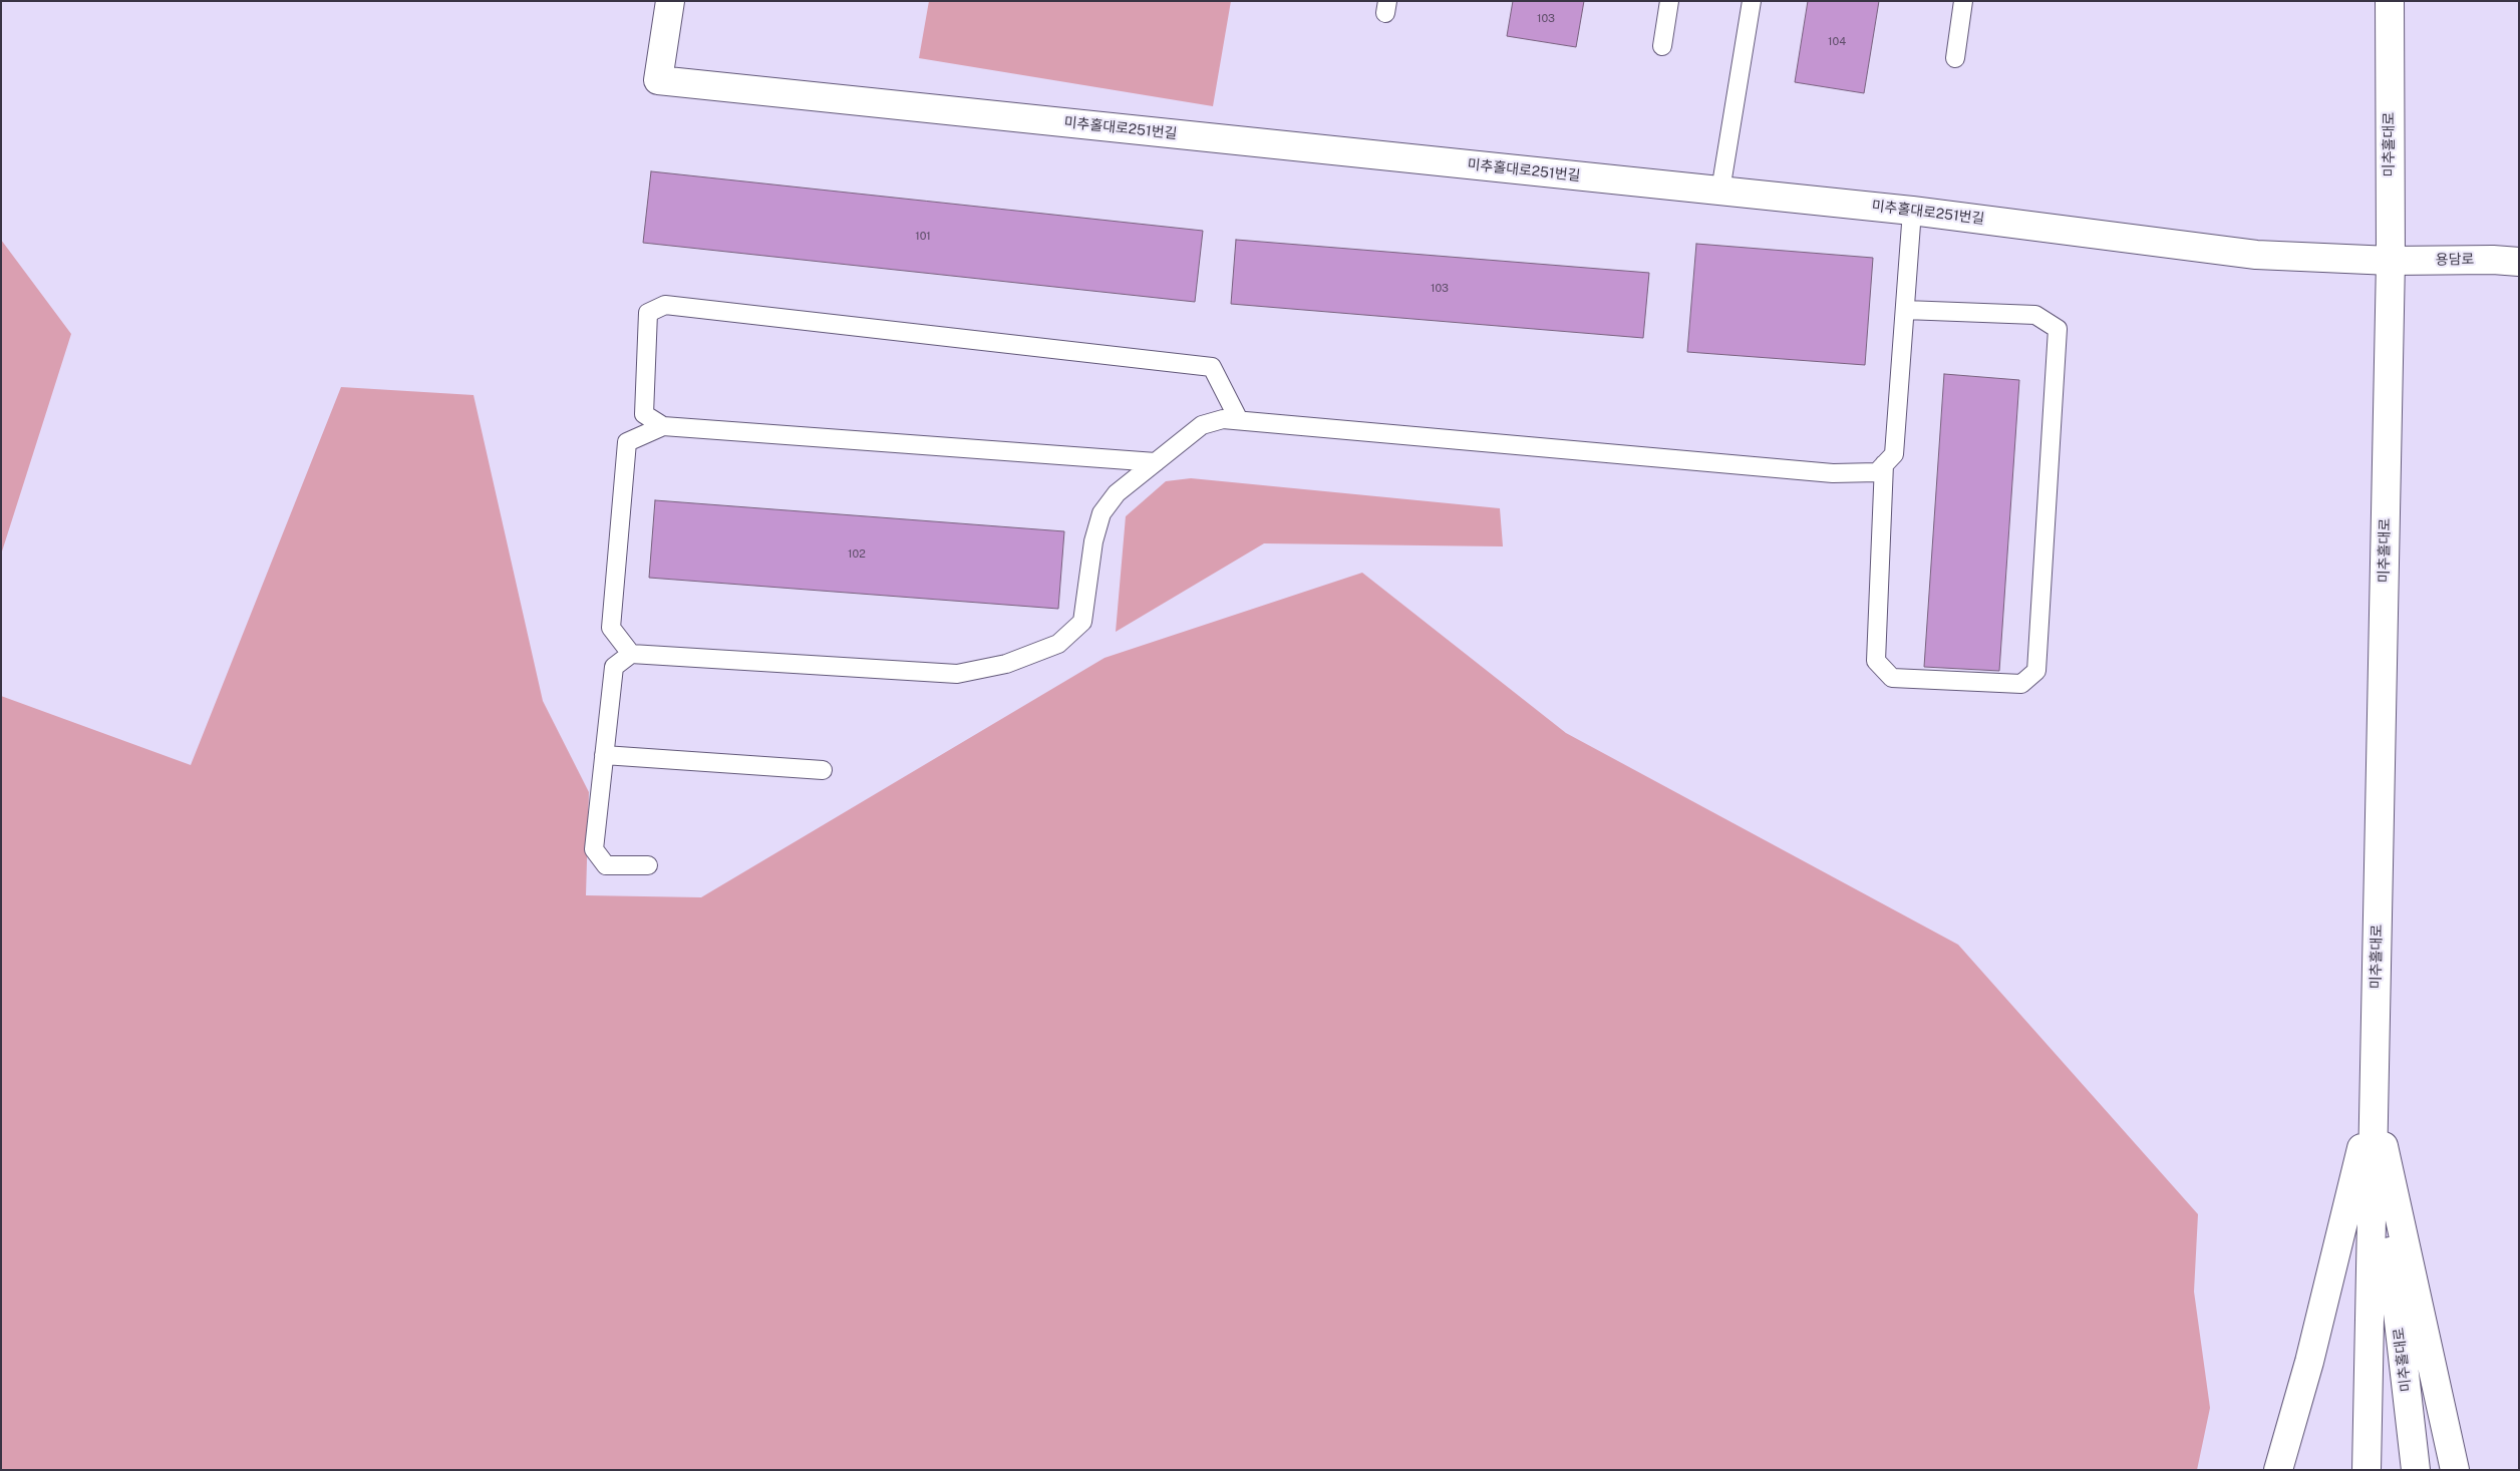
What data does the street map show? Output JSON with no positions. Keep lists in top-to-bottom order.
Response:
{
  "streets": {
    "main road": ["미추홀대로251번길", "미추홀대로", "용담로"]
  },
  "crossings": [
    ["미추홀대로251번길", "미추홀대로"],
    ["미추홀대로251번길", "용담로"],
    ["미추홀대로", "용담로"]
  ],
  "house_numbers": [
    "103",
    "104",
    "101",
    "103",
    "102"
  ]
}
